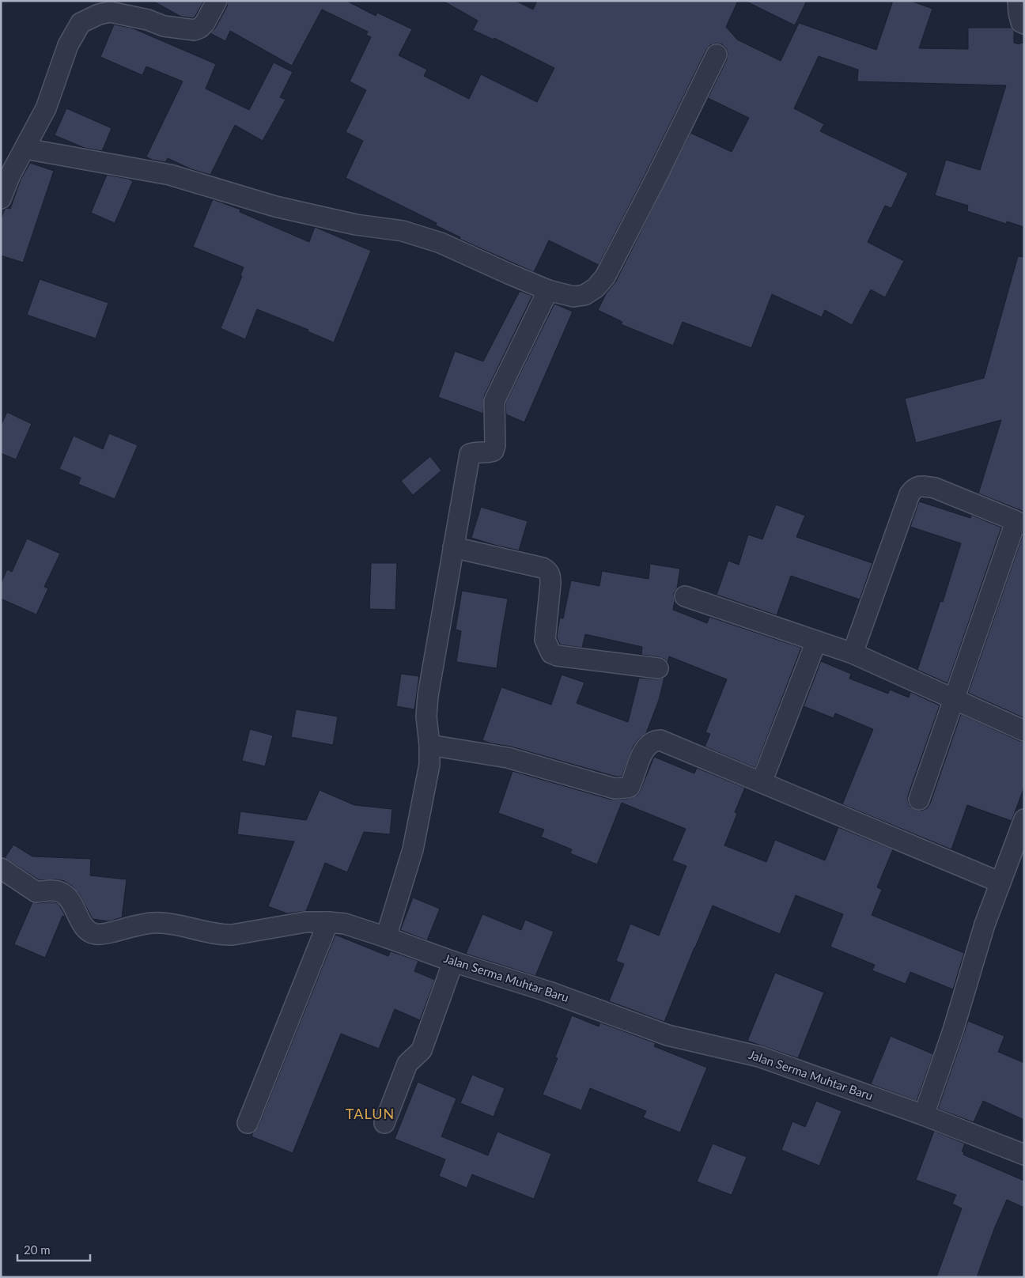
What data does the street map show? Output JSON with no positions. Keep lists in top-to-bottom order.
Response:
{
  "streets": {
    "street": ["Jalan Serma Muhtar Baru"]
  },
  "districts": ["TALUN"],
  "scale_bar": "20 m"
}
